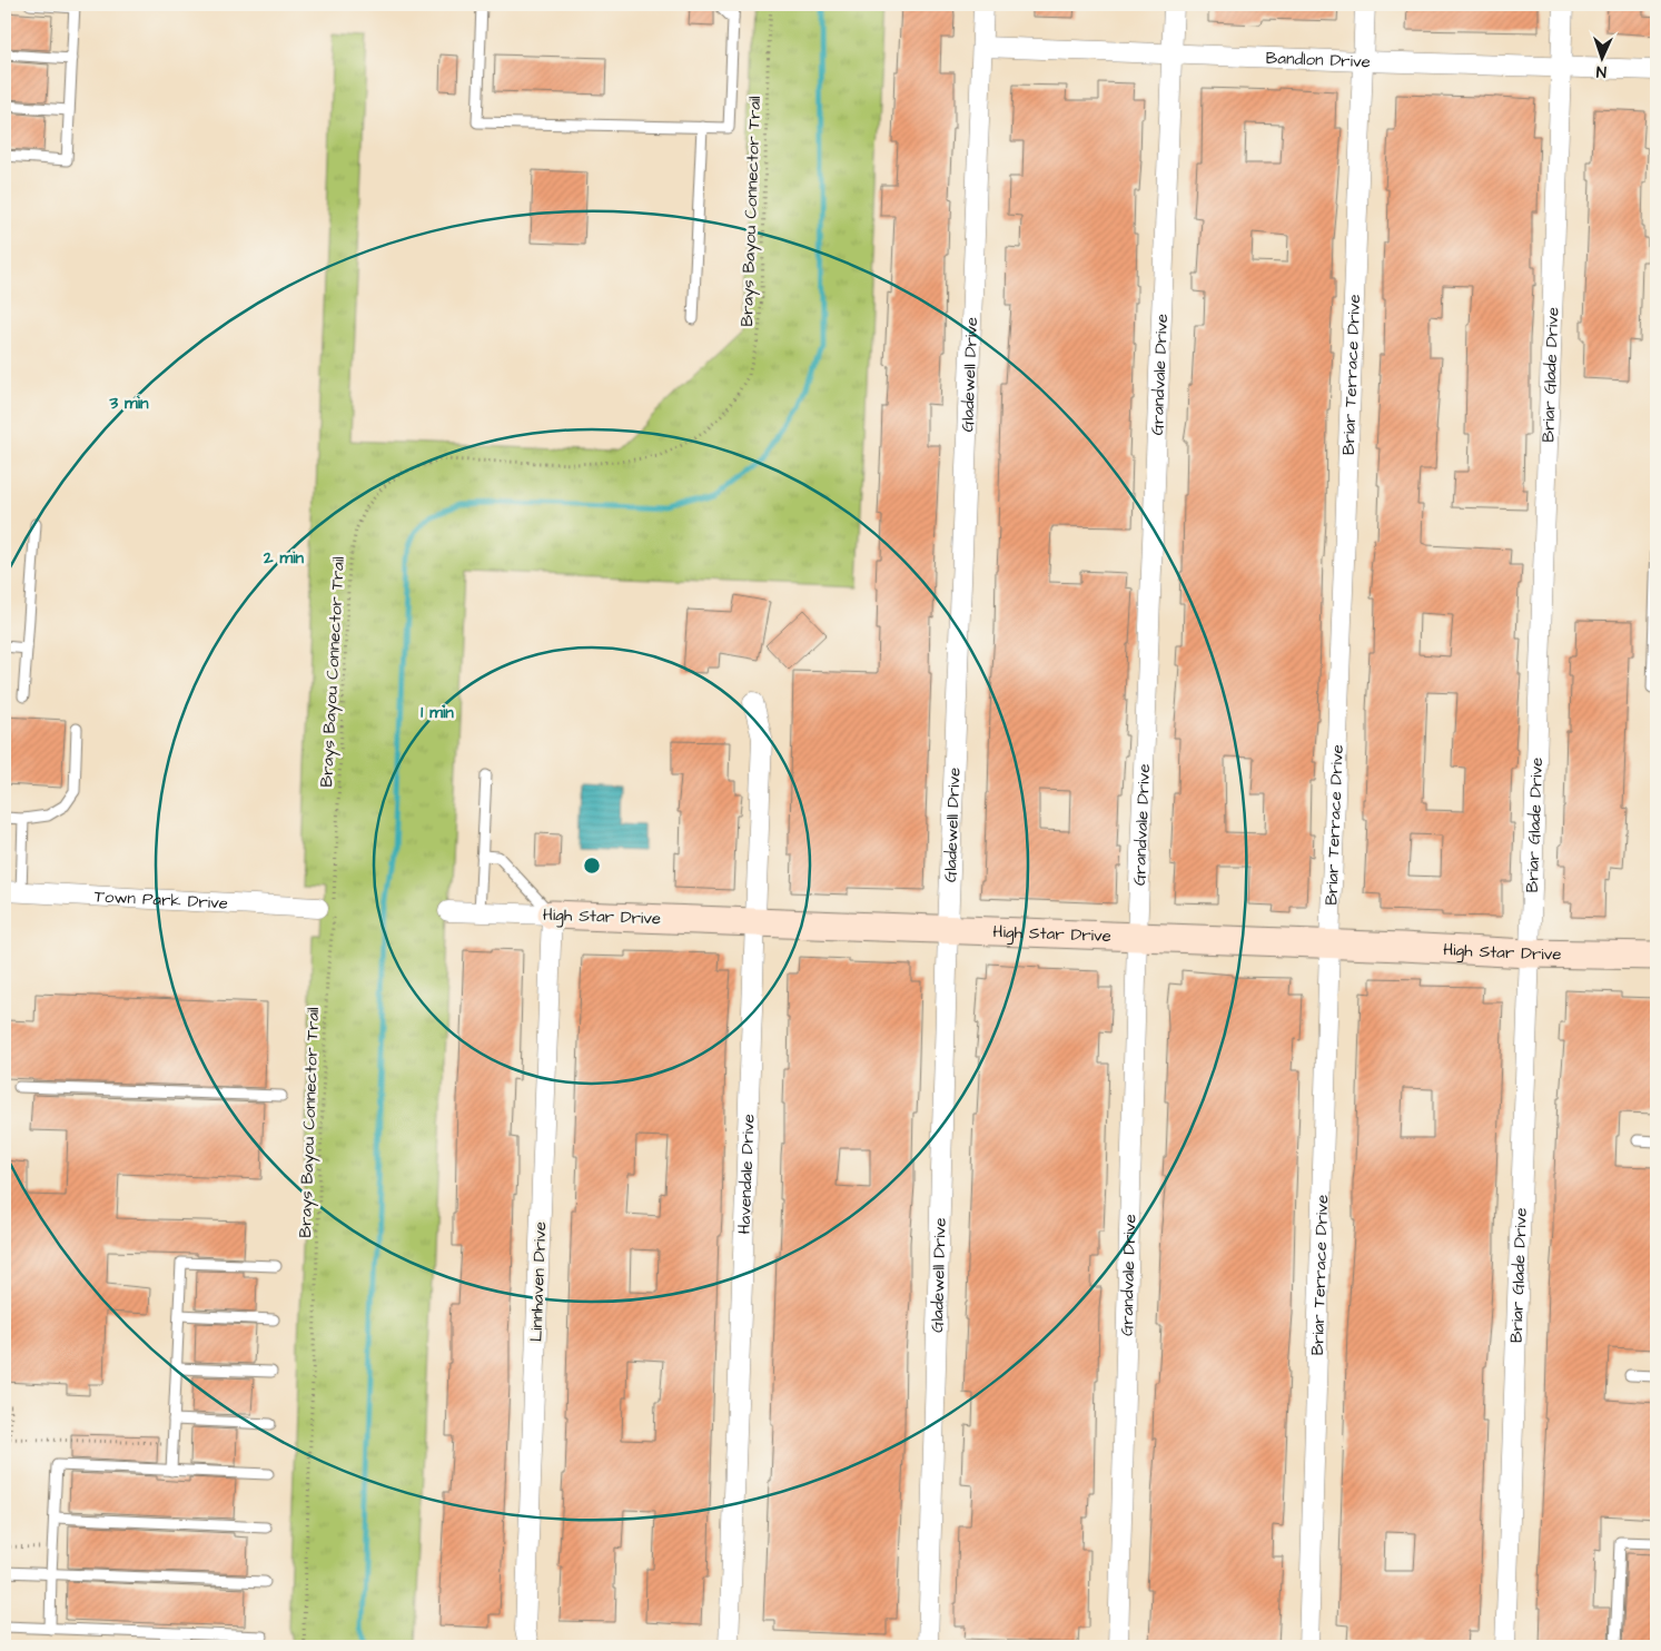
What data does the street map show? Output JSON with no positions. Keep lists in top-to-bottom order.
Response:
{
  "streets": {
    "street": [
      "Bandlon Drive",
      "Gladewell Drive",
      "Grandvale Drive",
      "Briar Terrace Drive",
      "Briar Glade Drive",
      "Town Park Drive",
      "High Star Drive",
      "Havendale Drive",
      "Linnhaven Drive"
    ],
    "path": ["Brays Bayou Connector Trail"]
  },
  "crossings": [
    ["Bandlon Drive", "Gladewell Drive"],
    ["Bandlon Drive", "Grandvale Drive"],
    ["Bandlon Drive", "Briar Terrace Drive"],
    ["Bandlon Drive", "Briar Glade Drive"],
    ["Gladewell Drive", "High Star Drive"],
    ["Grandvale Drive", "High Star Drive"],
    ["Briar Terrace Drive", "High Star Drive"],
    ["Briar Glade Drive", "High Star Drive"],
    ["High Star Drive", "Havendale Drive"],
    ["High Star Drive", "Linnhaven Drive"]
  ],
  "north": "bottom",
  "rings": ["3 min", "2 min", "1 min"]
}
